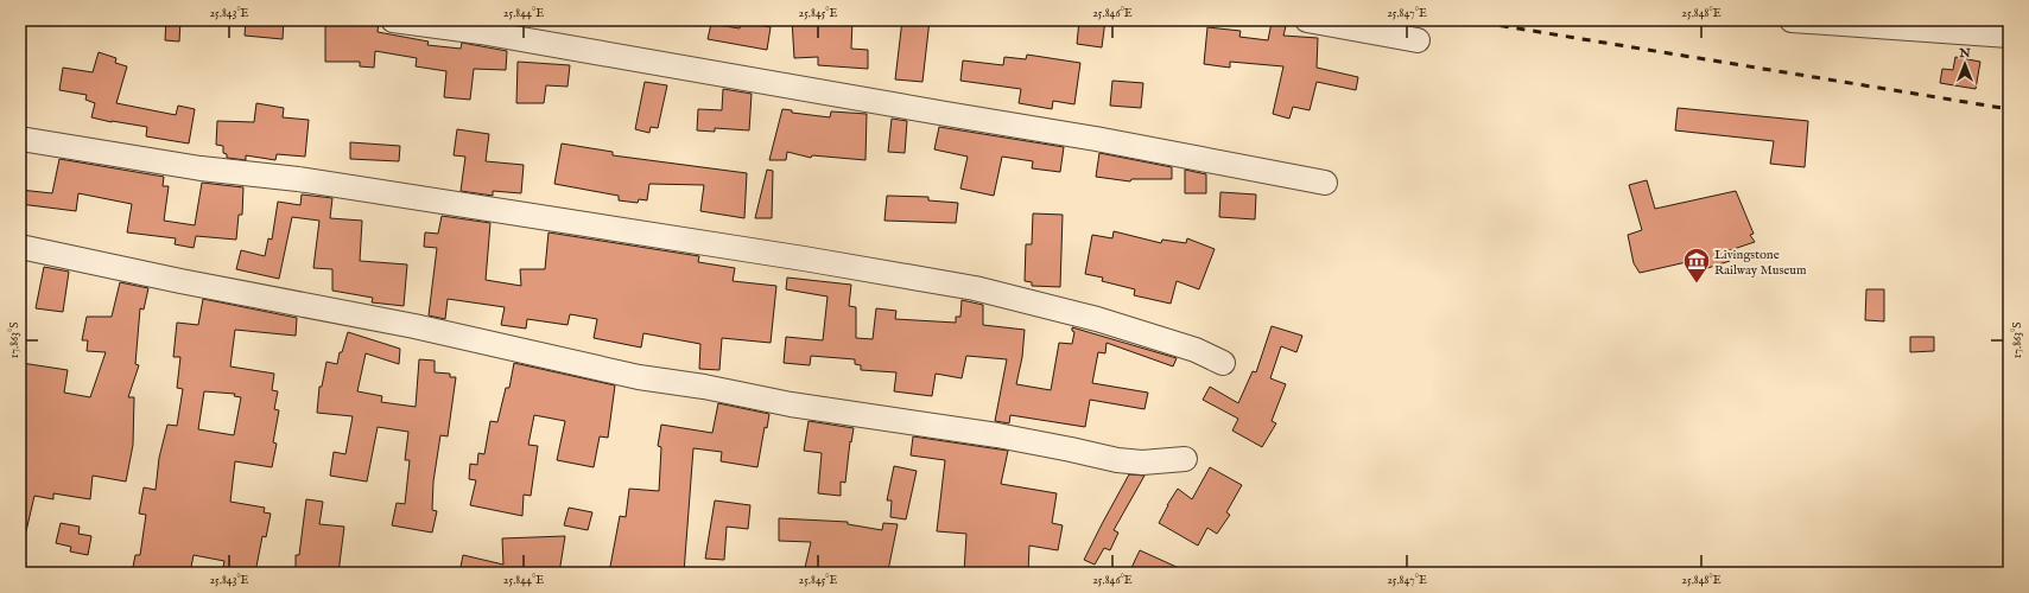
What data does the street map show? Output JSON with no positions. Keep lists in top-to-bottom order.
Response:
{
  "places": {
    "museum": ["Livingstone Railway Museum"]
  },
  "north": "top",
  "coordinates": [
    "25.843°E",
    "25.844°E",
    "25.845°E",
    "25.846°E",
    "25.847°E",
    "25.848°E",
    "17.863°S"
  ]
}
